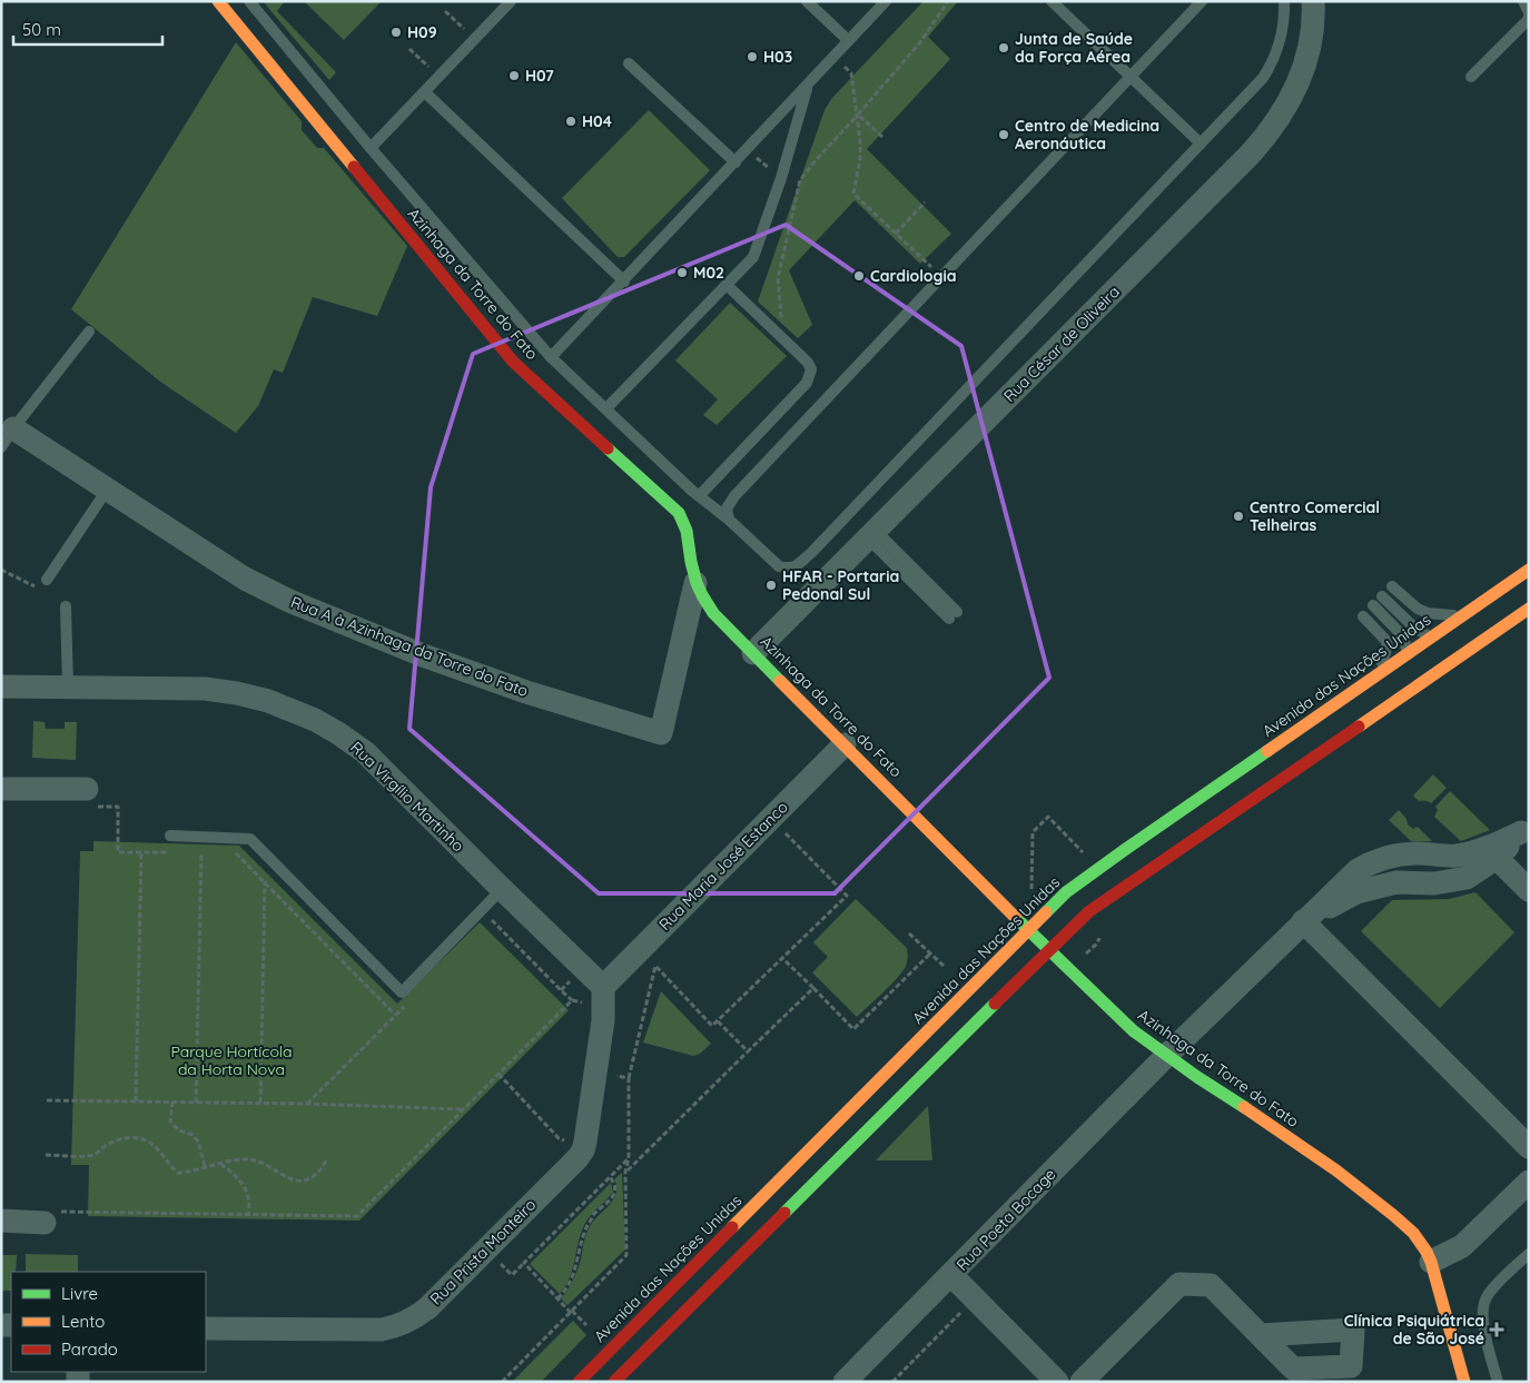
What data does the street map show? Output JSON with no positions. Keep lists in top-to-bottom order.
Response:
{
  "streets": {
    "main road": ["Azinhaga da Torre do Fato", "Avenida das Nações Unidas"],
    "street": [
      "Rua César de Oliveira",
      "Rua A à Azinhaga da Torre do Fato",
      "Rua Virgílio Martinho",
      "Rua Maria José Estanco",
      "Rua Poeta Bocage",
      "Rua Prista Monteiro"
    ]
  },
  "crossings": [
    ["Azinhaga da Torre do Fato", "Rua César de Oliveira"],
    ["Azinhaga da Torre do Fato", "Rua A à Azinhaga da Torre do Fato"],
    ["Azinhaga da Torre do Fato", "Avenida das Nações Unidas"],
    ["Azinhaga da Torre do Fato", "Rua Maria José Estanco"],
    ["Azinhaga da Torre do Fato", "Rua Poeta Bocage"],
    ["Rua Virgílio Martinho", "Rua Maria José Estanco"]
  ],
  "parks": ["Parque Hortícola da Horta Nova"],
  "places": {
    "other": [
      "H09",
      "Junta de Saúde da Força Aérea",
      "H03",
      "H07",
      "H04",
      "Centro de Medicina Aeronáutica",
      "M02",
      "Cardiologia",
      "Centro Comercial Telheiras",
      "HFAR - Portaria Pedonal Sul"
    ],
    "health": ["Clínica Psiquiátrica de São José"]
  },
  "legend": ["Livre", "Lento", "Parado"],
  "scale_bar": "50 m"
}
